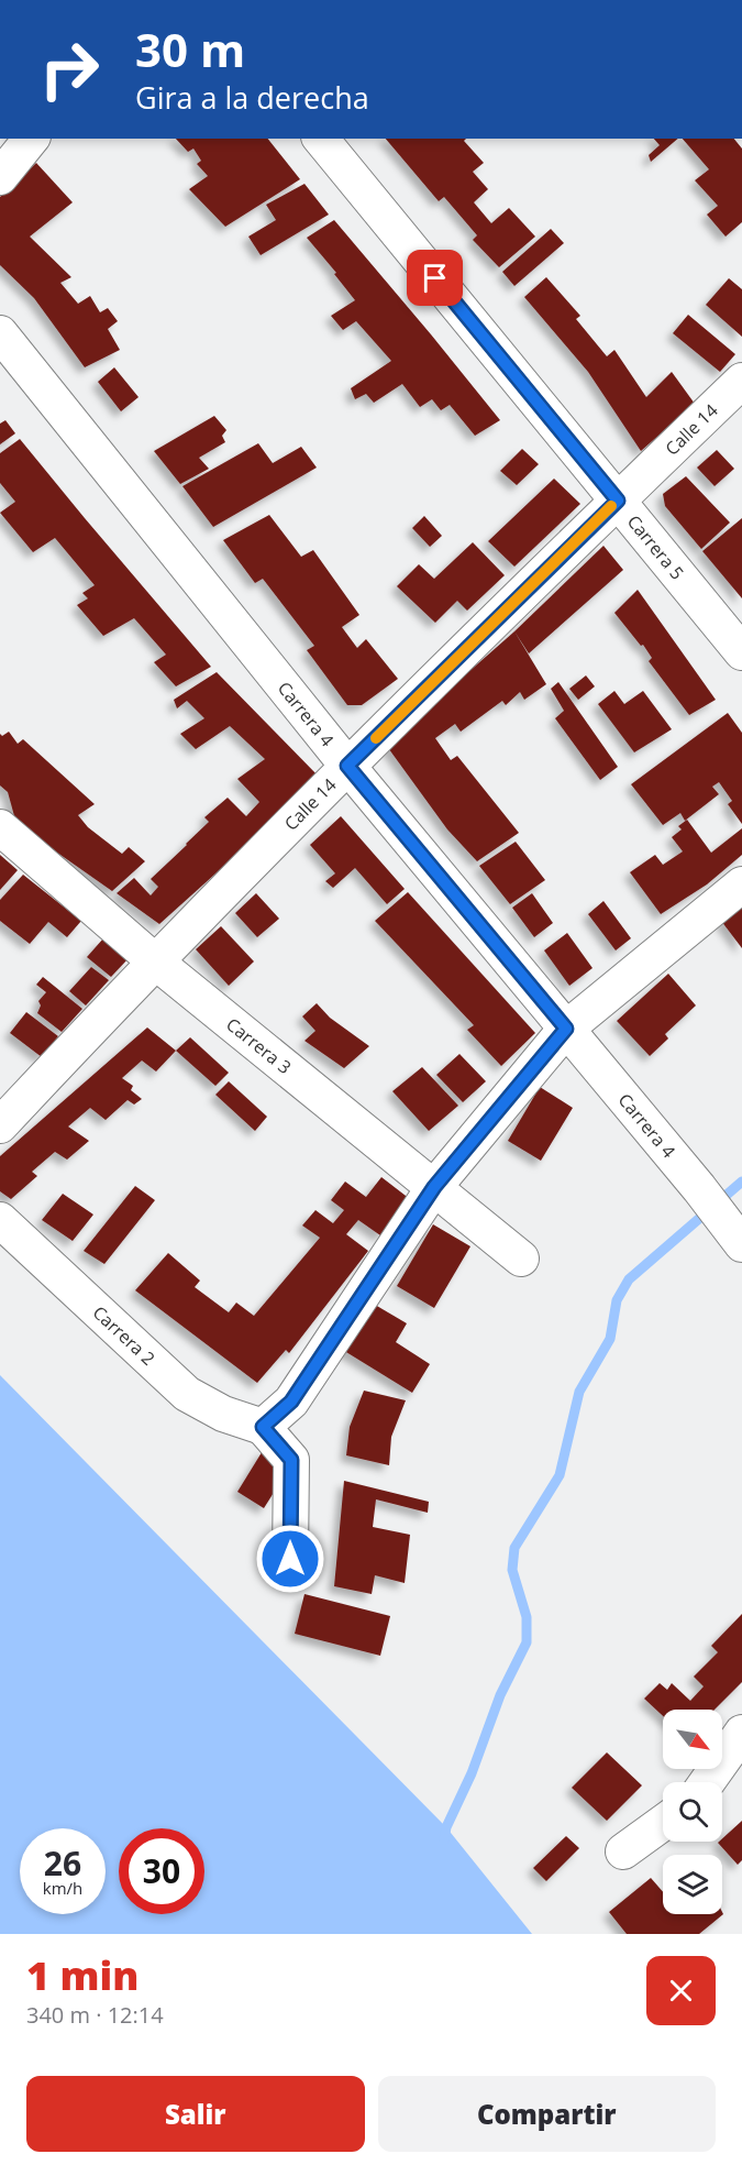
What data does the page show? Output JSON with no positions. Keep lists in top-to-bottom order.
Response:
{
  "streets": {
    "street": [
      "Calle 14",
      "Carrera 5",
      "Carrera 4",
      "Carrera 3",
      "Carrera 2"
    ]
  },
  "crossings": [
    ["Calle 14", "Carrera 5"],
    ["Calle 14", "Carrera 4"],
    ["Calle 14", "Carrera 3"]
  ],
  "north": "bottom right",
  "page": {
    "turn": ["30 m", "Gira a la derecha"],
    "speed": "26 km/h",
    "limit": "30",
    "heading": ["1 min", "340 m · 12:14"],
    "buttons": ["Salir", "Compartir"]
  }
}
